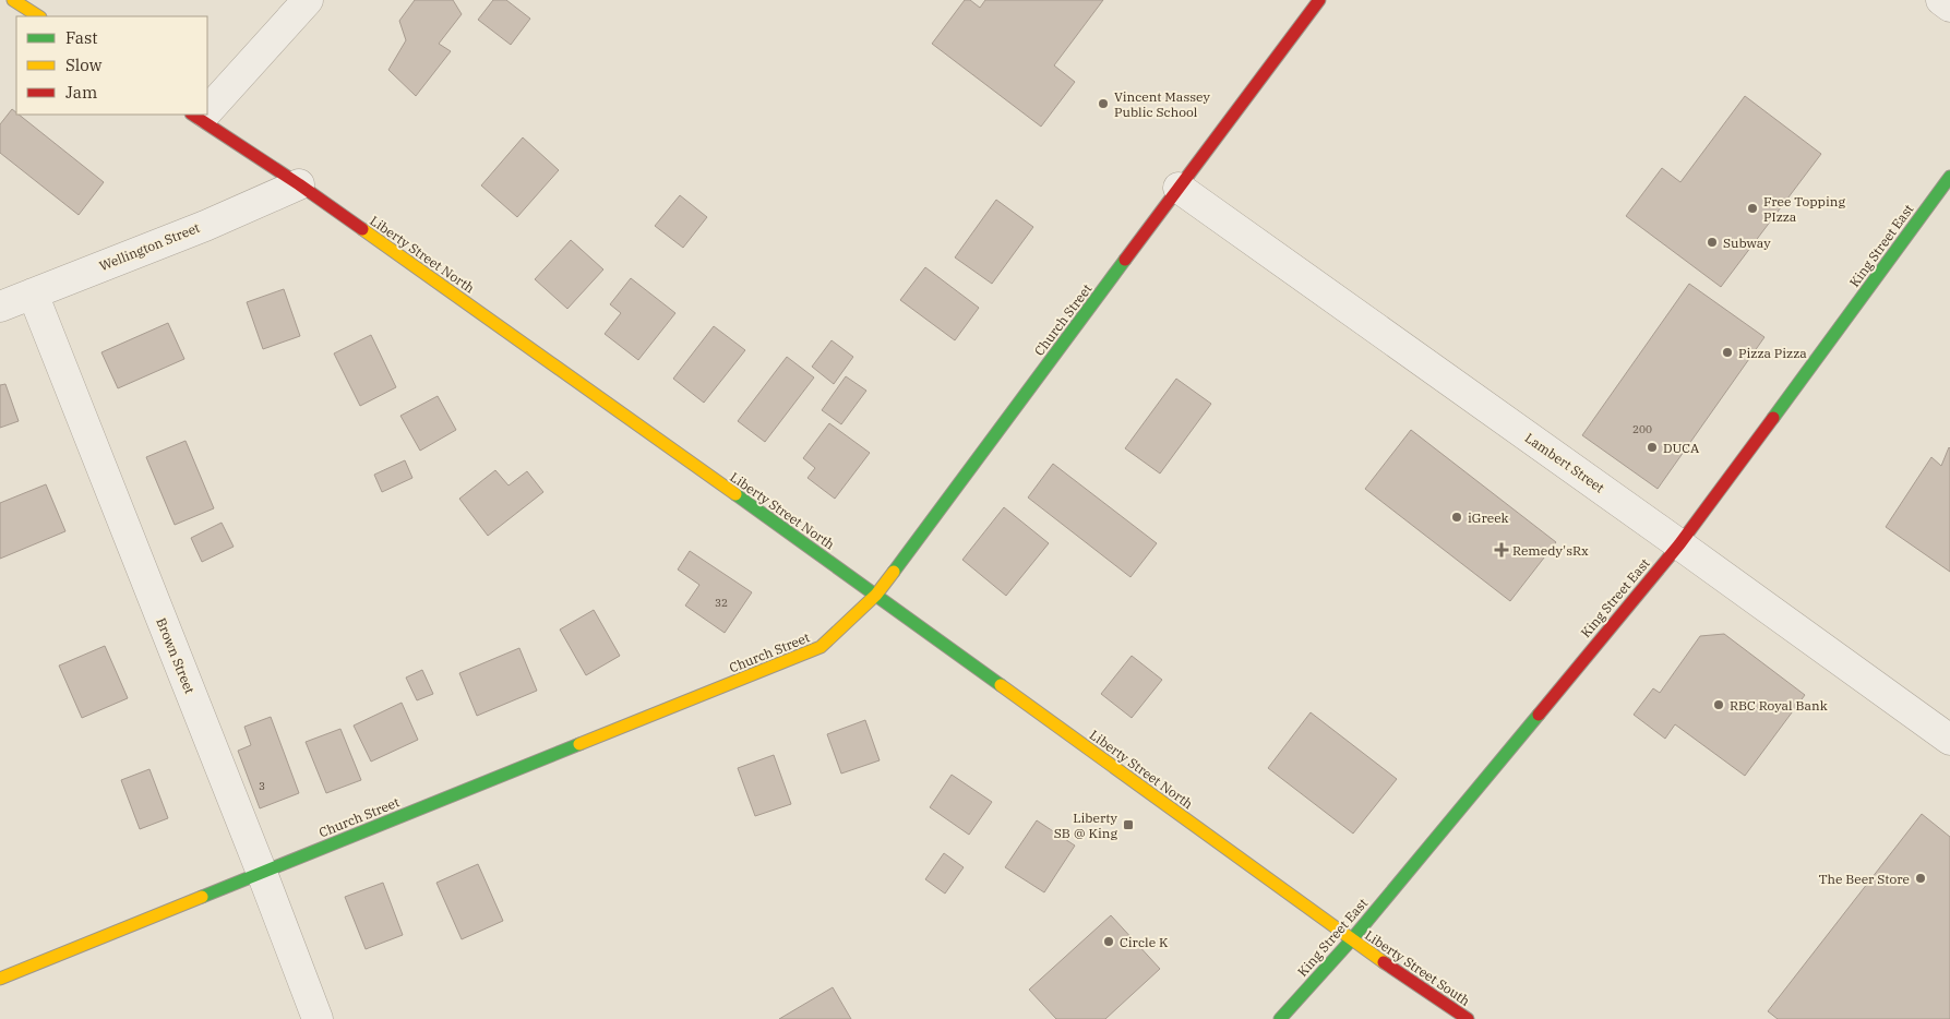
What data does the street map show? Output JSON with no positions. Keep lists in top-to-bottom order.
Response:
{
  "streets": {
    "main road": [
      "King Street East",
      "Liberty Street North",
      "Church Street",
      "Liberty Street South"
    ],
    "street": ["Wellington Street", "Lambert Street", "Brown Street"]
  },
  "crossings": [
    ["King Street East", "Liberty Street North"],
    ["King Street East", "Lambert Street"],
    ["King Street East", "Liberty Street South"],
    ["Wellington Street", "Liberty Street North"],
    ["Wellington Street", "Brown Street"],
    ["Liberty Street North", "Church Street"],
    ["Liberty Street North", "Liberty Street South"],
    ["Church Street", "Lambert Street"],
    ["Church Street", "Brown Street"]
  ],
  "places": {
    "other": [
      "Vincent Massey Public School",
      "Free Topping PIzza",
      "Subway",
      "Pizza Pizza",
      "DUCA",
      "iGreek",
      "RBC Royal Bank",
      "The Beer Store",
      "Circle K"
    ],
    "health": ["Remedy'sRx"],
    "transit": ["Liberty SB @ King"]
  },
  "house_numbers": ["200", "32", "3"],
  "legend": ["Fast", "Slow", "Jam"]
}
